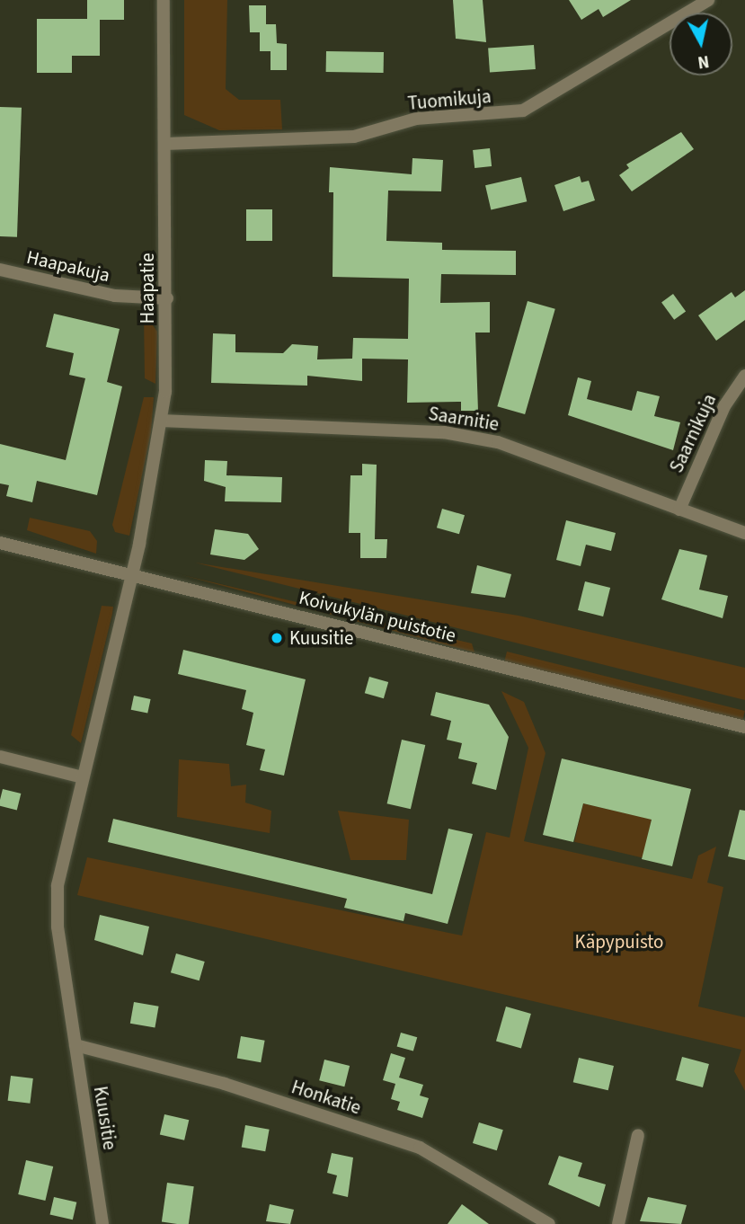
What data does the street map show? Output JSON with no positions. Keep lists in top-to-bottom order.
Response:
{
  "streets": {
    "street": [
      "Tuomikuja",
      "Haapakuja",
      "Haapatie",
      "Saarnitie",
      "Saarnikuja",
      "Koivukylän puistotie",
      "Honkatie",
      "Kuusitie"
    ]
  },
  "crossings": [
    ["Tuomikuja", "Haapatie"],
    ["Haapakuja", "Haapatie"],
    ["Haapatie", "Saarnitie"],
    ["Haapatie", "Koivukylän puistotie"],
    ["Haapatie", "Kuusitie"],
    ["Saarnitie", "Saarnikuja"],
    ["Koivukylän puistotie", "Kuusitie"],
    ["Honkatie", "Kuusitie"]
  ],
  "parks": ["Käpypuisto"],
  "places": ["Kuusitie"],
  "north": "bottom"
}
